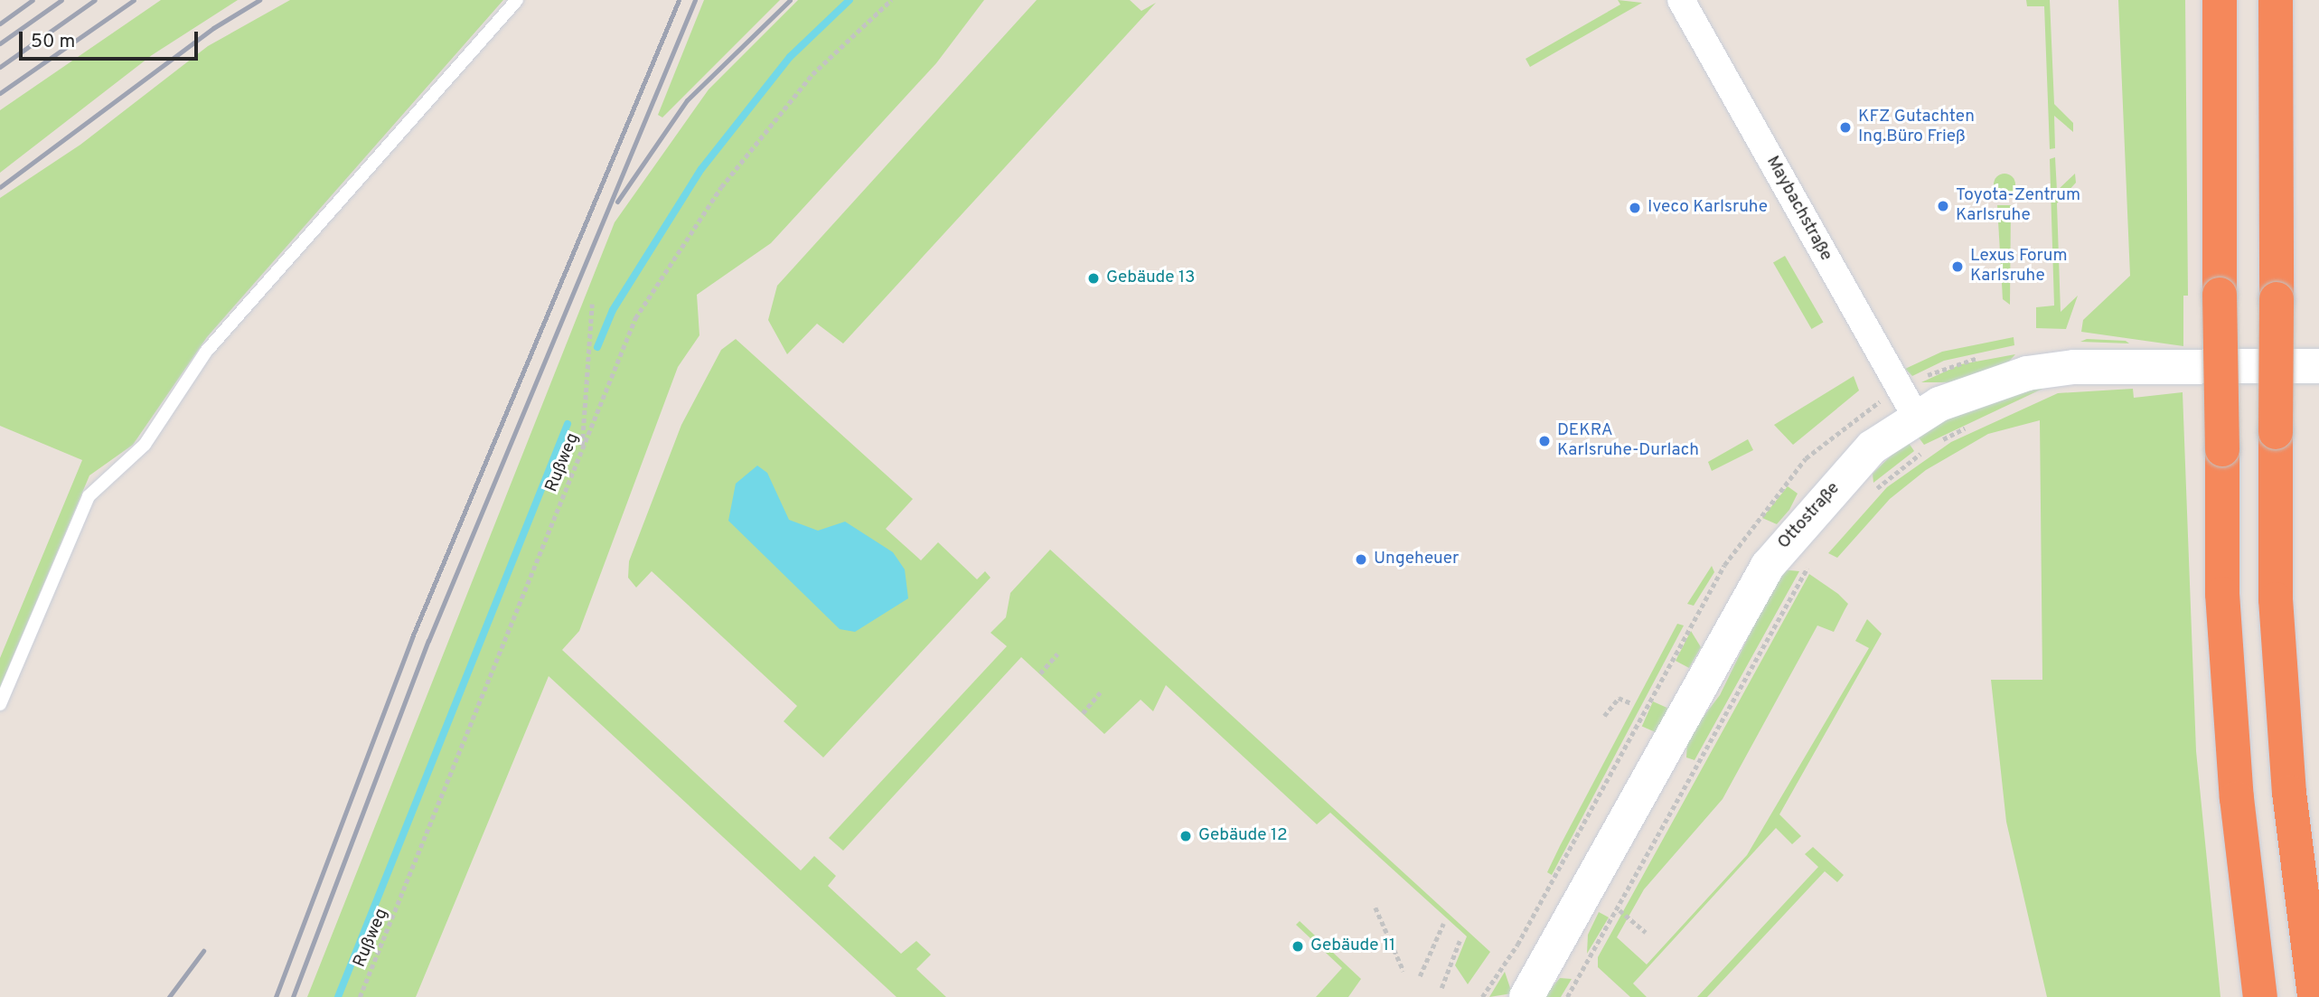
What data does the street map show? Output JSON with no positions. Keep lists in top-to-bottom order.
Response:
{
  "streets": {
    "main road": ["Ottostraße"],
    "street": ["Maybachstraße"],
    "path": ["Rußweg"]
  },
  "crossings": [
    ["Maybachstraße", "Ottostraße"]
  ],
  "places": [
    "KFZ Gutachten Ing.Büro Frieß",
    "Toyota-Zentrum Karlsruhe",
    "Iveco Karlsruhe",
    "Lexus Forum Karlsruhe",
    "Gebäude 13",
    "DEKRA Karlsruhe-Durlach",
    "Ungeheuer",
    "Gebäude 12",
    "Gebäude 11"
  ],
  "scale_bar": "50 m"
}
